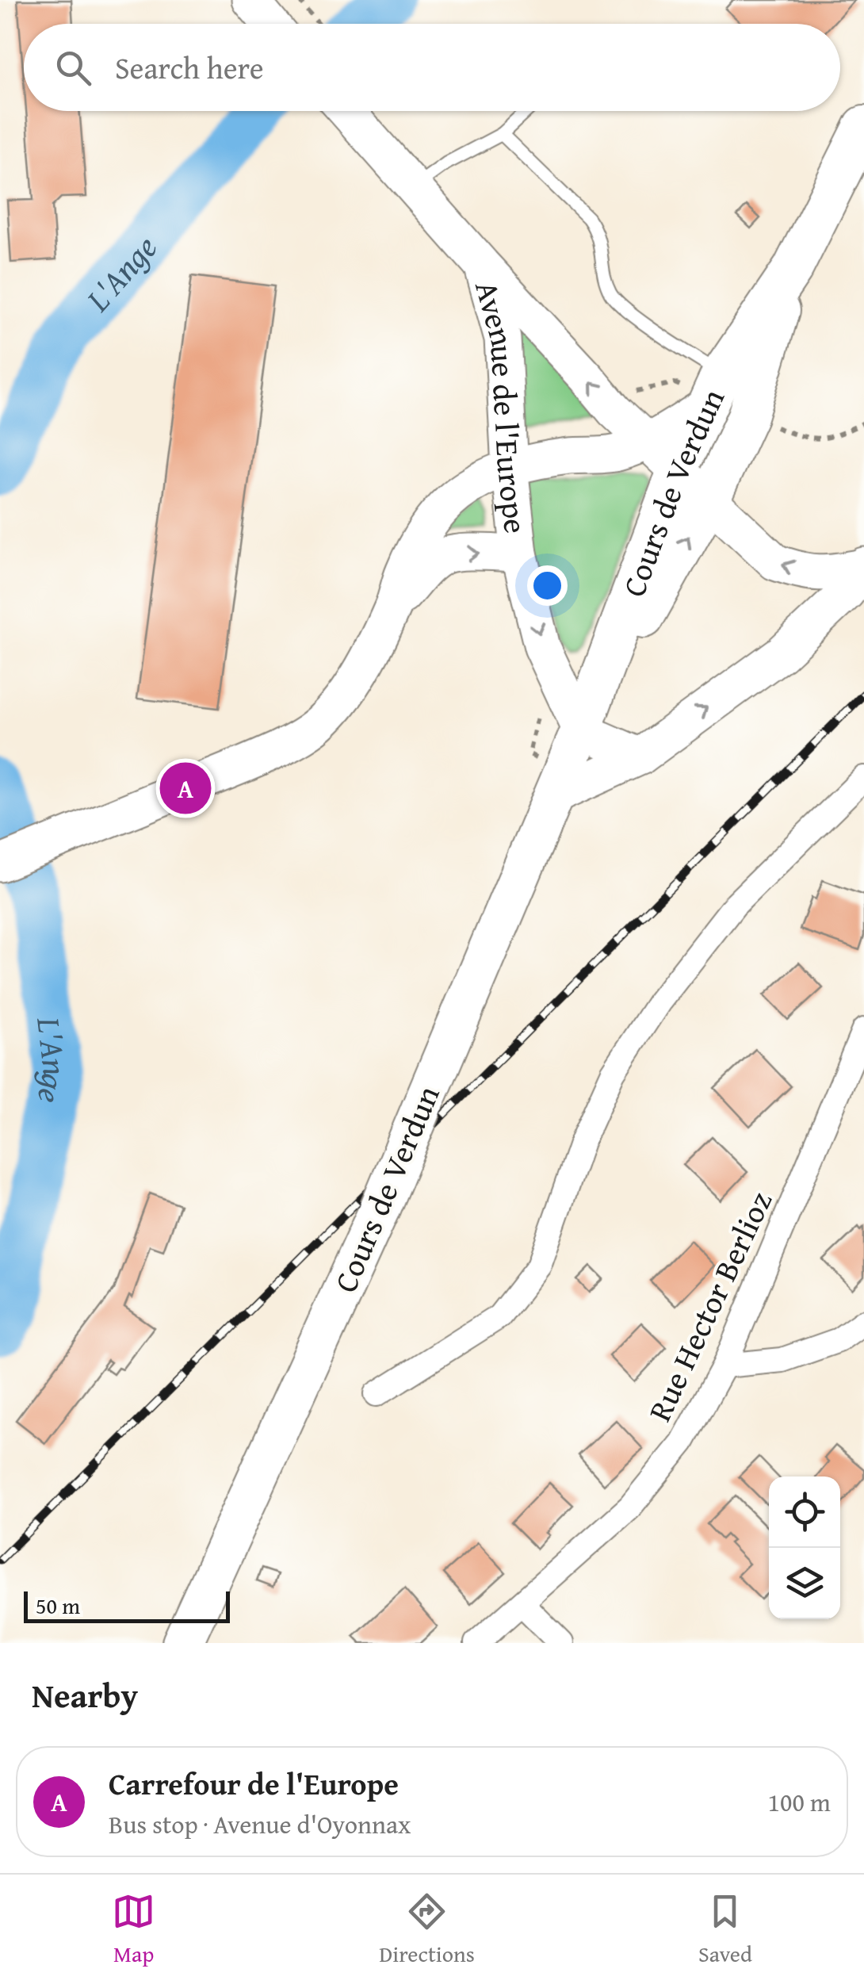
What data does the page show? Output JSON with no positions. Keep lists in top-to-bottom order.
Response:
{
  "streets": {
    "main road": ["Avenue de l'Europe", "Cours de Verdun"],
    "street": ["Rue Hector Berlioz"]
  },
  "crossings": [
    ["Avenue de l'Europe", "Cours de Verdun"]
  ],
  "water": ["L'Ange"],
  "scale_bar": "50 m",
  "page": {
    "search": "Search here",
    "pins": "A",
    "scale": "50 m",
    "heading": "Nearby",
    "list": [
      {
        "mark": "A",
        "name": "Carrefour de l'Europe",
        "note": "Bus stop · Avenue d'Oyonnax",
        "value": "100 m"
      }
    ],
    "nav": ["Map", "Directions", "Saved"]
  }
}
